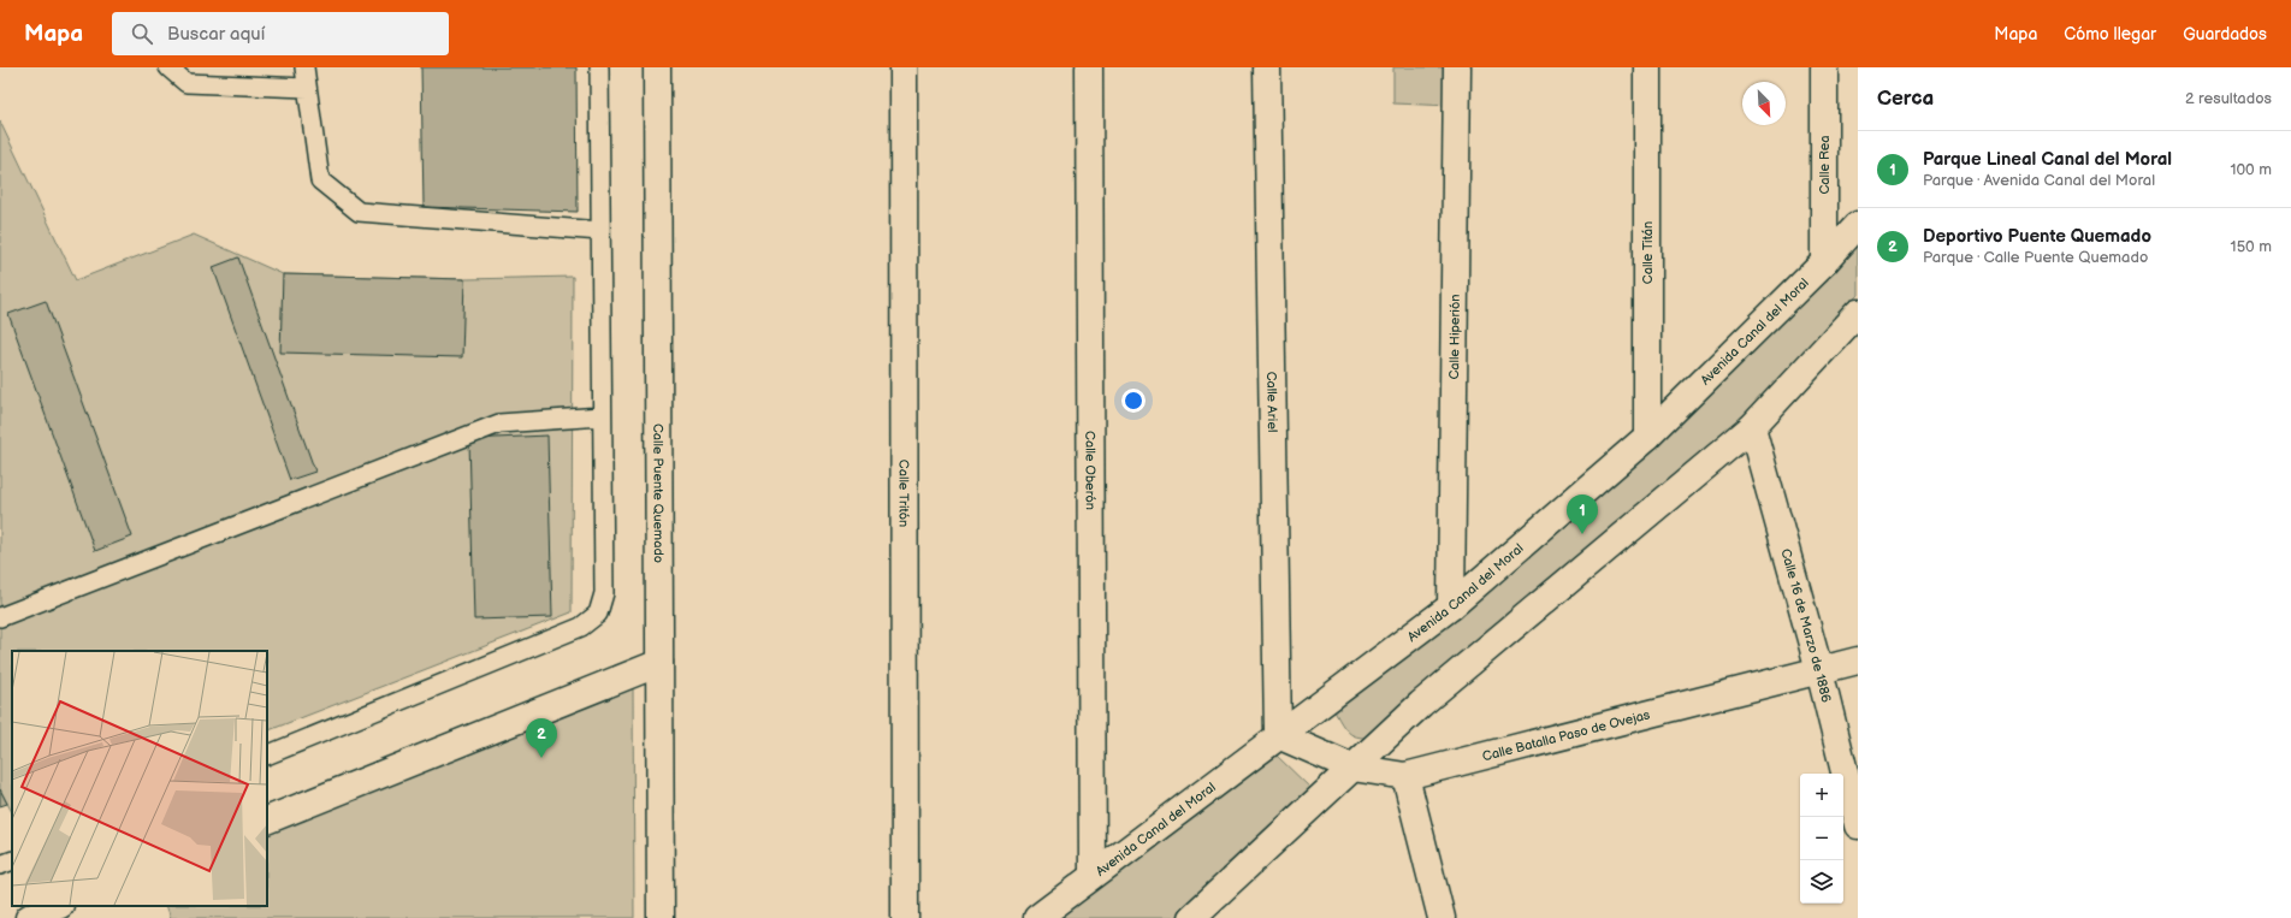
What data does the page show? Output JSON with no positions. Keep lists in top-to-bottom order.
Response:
{
  "streets": {
    "street": [
      "Calle Rea",
      "Calle Titán",
      "Avenida Canal del Moral",
      "Calle Hiperión",
      "Calle Ariel",
      "Calle Oberón",
      "Calle Tritón",
      "Calle Puente Quemado",
      "Calle 16 de Marzo de 1886",
      "Calle Batalla Paso de Ovejas"
    ]
  },
  "crossings": [
    ["Calle Rea", "Avenida Canal del Moral"],
    ["Calle Titán", "Avenida Canal del Moral"],
    ["Avenida Canal del Moral", "Calle Hiperión"],
    ["Avenida Canal del Moral", "Calle Ariel"],
    ["Avenida Canal del Moral", "Calle Oberón"],
    ["Avenida Canal del Moral", "Calle Batalla Paso de Ovejas"],
    ["Calle Ariel", "Calle Batalla Paso de Ovejas"],
    ["Calle 16 de Marzo de 1886", "Calle Batalla Paso de Ovejas"]
  ],
  "north": "bottom right",
  "page": {
    "header": "Mapa",
    "search": "Buscar aquí",
    "nav": ["Mapa", "Cómo llegar", "Guardados"],
    "heading": ["Cerca", "2 resultados"],
    "list": [
      {
        "mark": "1",
        "name": "Parque Lineal Canal del Moral",
        "note": "Parque · Avenida Canal del Moral",
        "value": "100 m"
      },
      {
        "mark": "2",
        "name": "Deportivo Puente Quemado",
        "note": "Parque · Calle Puente Quemado",
        "value": "150 m"
      }
    ],
    "pins": ["1", "2"],
    "map_buttons": ["+", "−"]
  }
}
